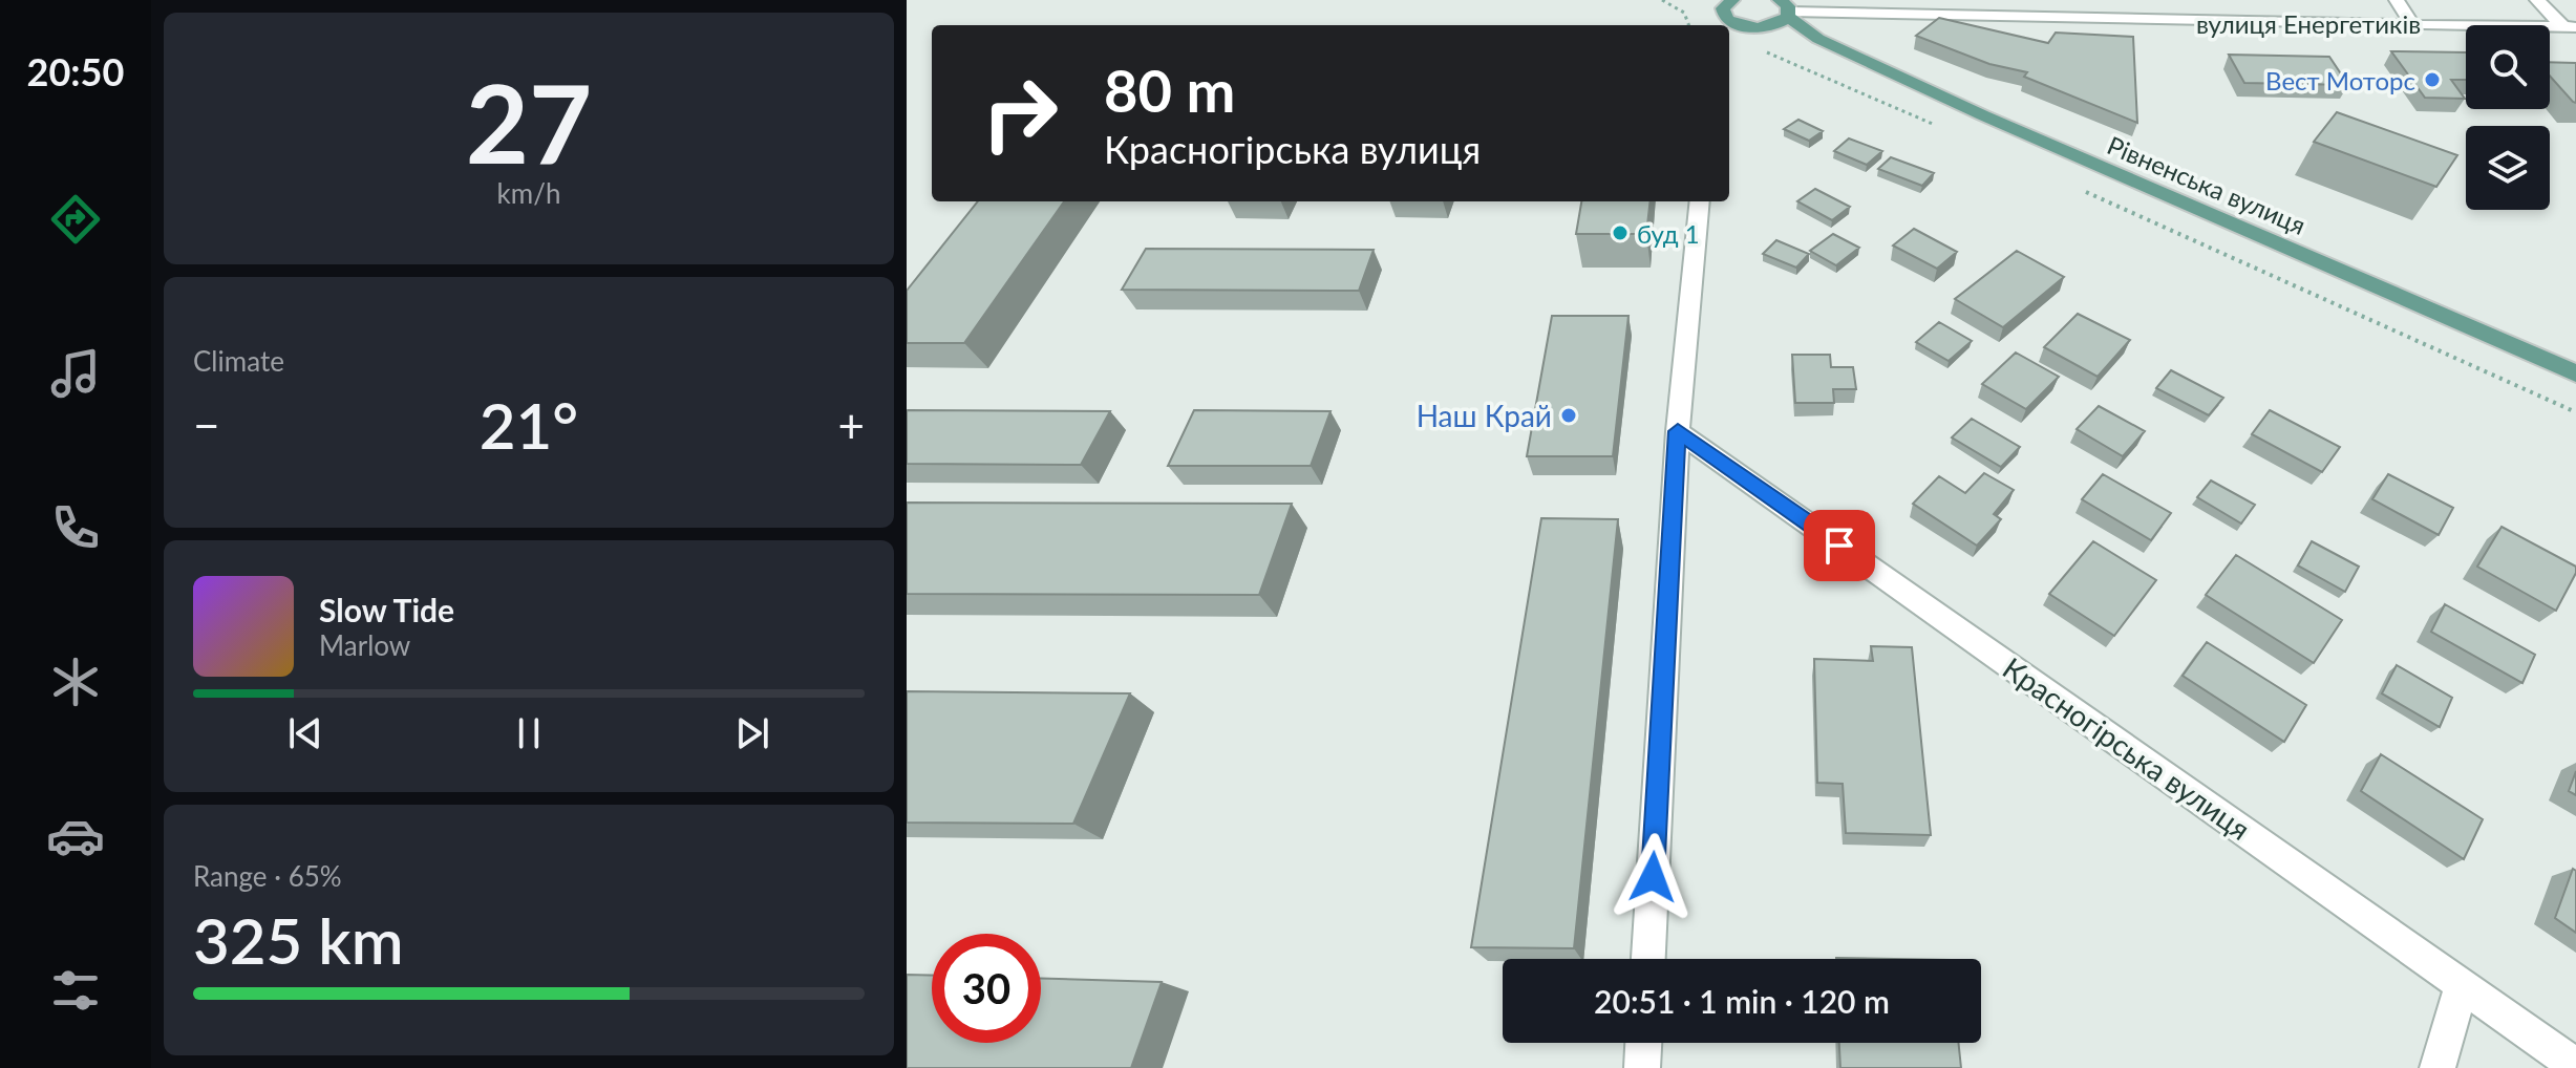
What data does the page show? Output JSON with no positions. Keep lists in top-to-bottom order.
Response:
{
  "streets": {
    "main road": ["Рівненська вулиця"],
    "street": ["вулиця Енергетиків", "Красногірська вулиця"]
  },
  "places": ["Вест Моторс", "буд 1", "Наш Край"],
  "page": {
    "tabs": "20:50",
    "tile": [
      ["27", "km/h"],
      "Climate",
      ["Range · 65%", "325 km"]
    ],
    "turn": ["80 m", "Красногірська вулиця"],
    "heat": ["−", "21°", "+"],
    "song": ["Slow Tide", "Marlow"],
    "limit": "30",
    "trip": "20:51 · 1 min · 120 m"
  }
}
